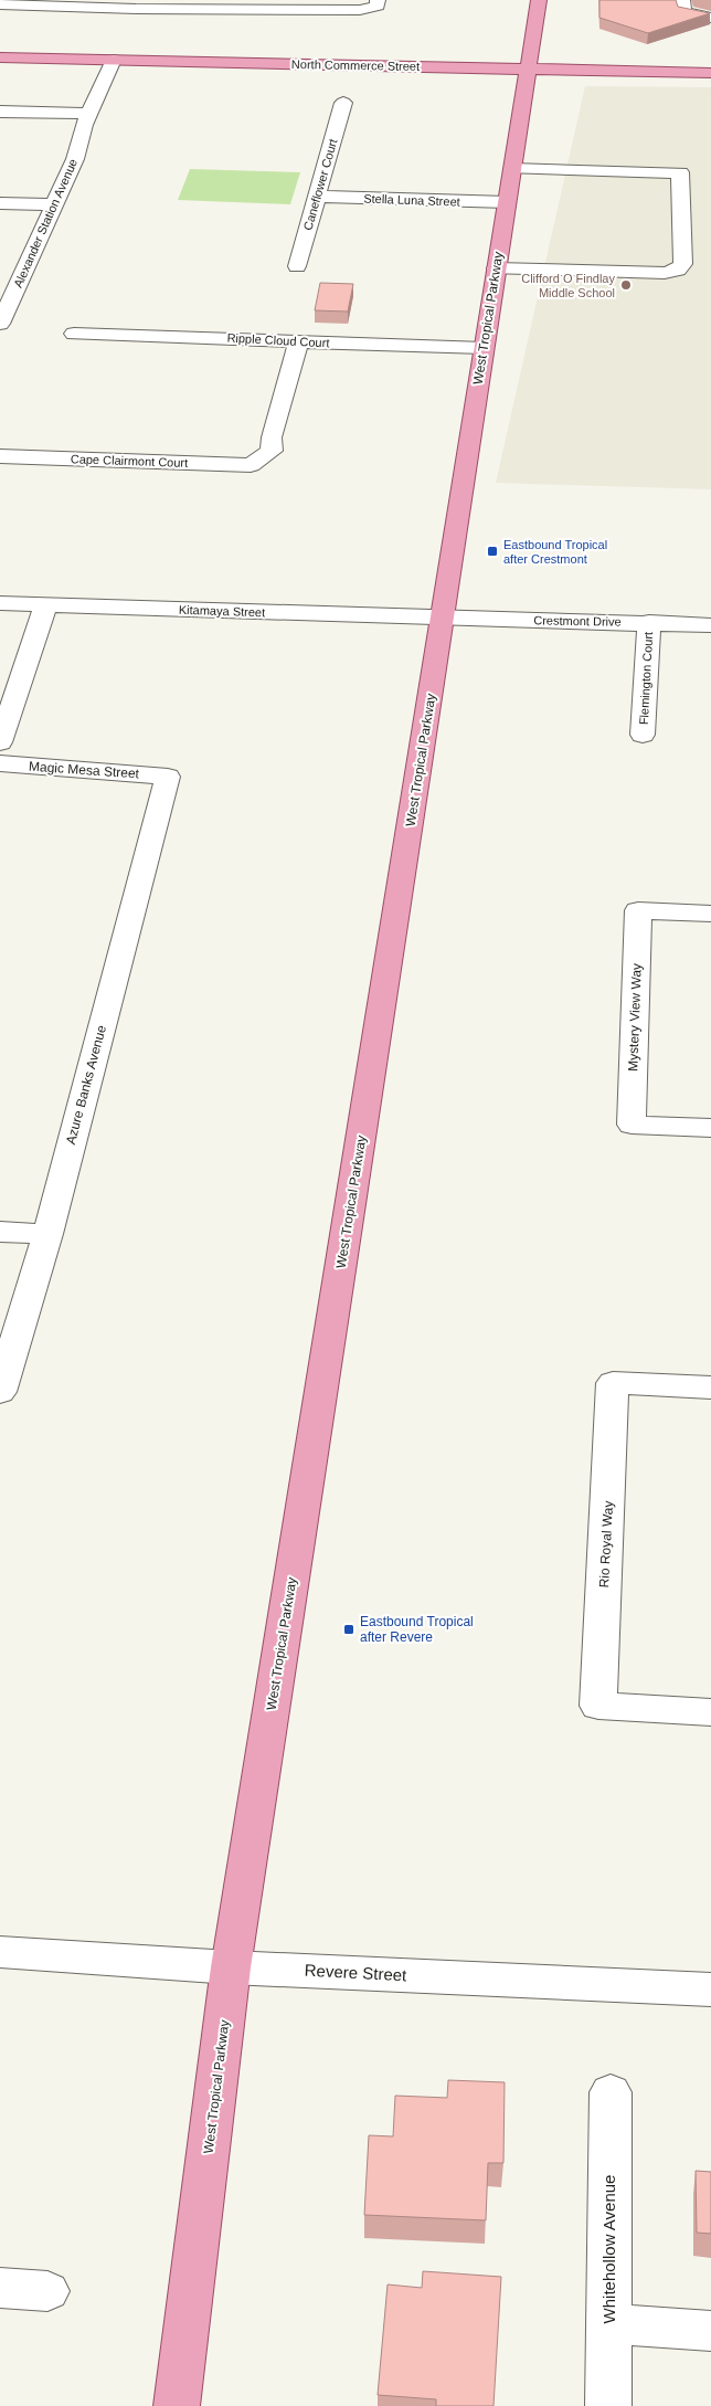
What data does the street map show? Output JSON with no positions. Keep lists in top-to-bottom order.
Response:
{
  "streets": {
    "main road": ["North Commerce Street", "West Tropical Parkway"],
    "street": [
      "Caneflower Court",
      "Stella Luna Street",
      "Alexander Station Avenue",
      "Ripple Cloud Court",
      "Cape Clairmont Court",
      "Kitamaya Street",
      "Crestmont Drive",
      "Flemington Court",
      "Magic Mesa Street",
      "Mystery View Way",
      "Azure Banks Avenue",
      "Rio Royal Way",
      "Revere Street",
      "Whitehollow Avenue"
    ]
  },
  "crossings": [
    ["North Commerce Street", "Alexander Station Avenue"],
    ["North Commerce Street", "West Tropical Parkway"],
    ["Caneflower Court", "Stella Luna Street"],
    ["Stella Luna Street", "West Tropical Parkway"],
    ["West Tropical Parkway", "Ripple Cloud Court"],
    ["West Tropical Parkway", "Kitamaya Street"],
    ["West Tropical Parkway", "Crestmont Drive"],
    ["West Tropical Parkway", "Revere Street"],
    ["Ripple Cloud Court", "Cape Clairmont Court"],
    ["Kitamaya Street", "Crestmont Drive"],
    ["Crestmont Drive", "Flemington Court"],
    ["Magic Mesa Street", "Azure Banks Avenue"]
  ],
  "places": {
    "other": ["Clifford O Findlay Middle School"],
    "transit": ["Eastbound Tropical after Crestmont", "Eastbound Tropical after Revere"]
  }
}
